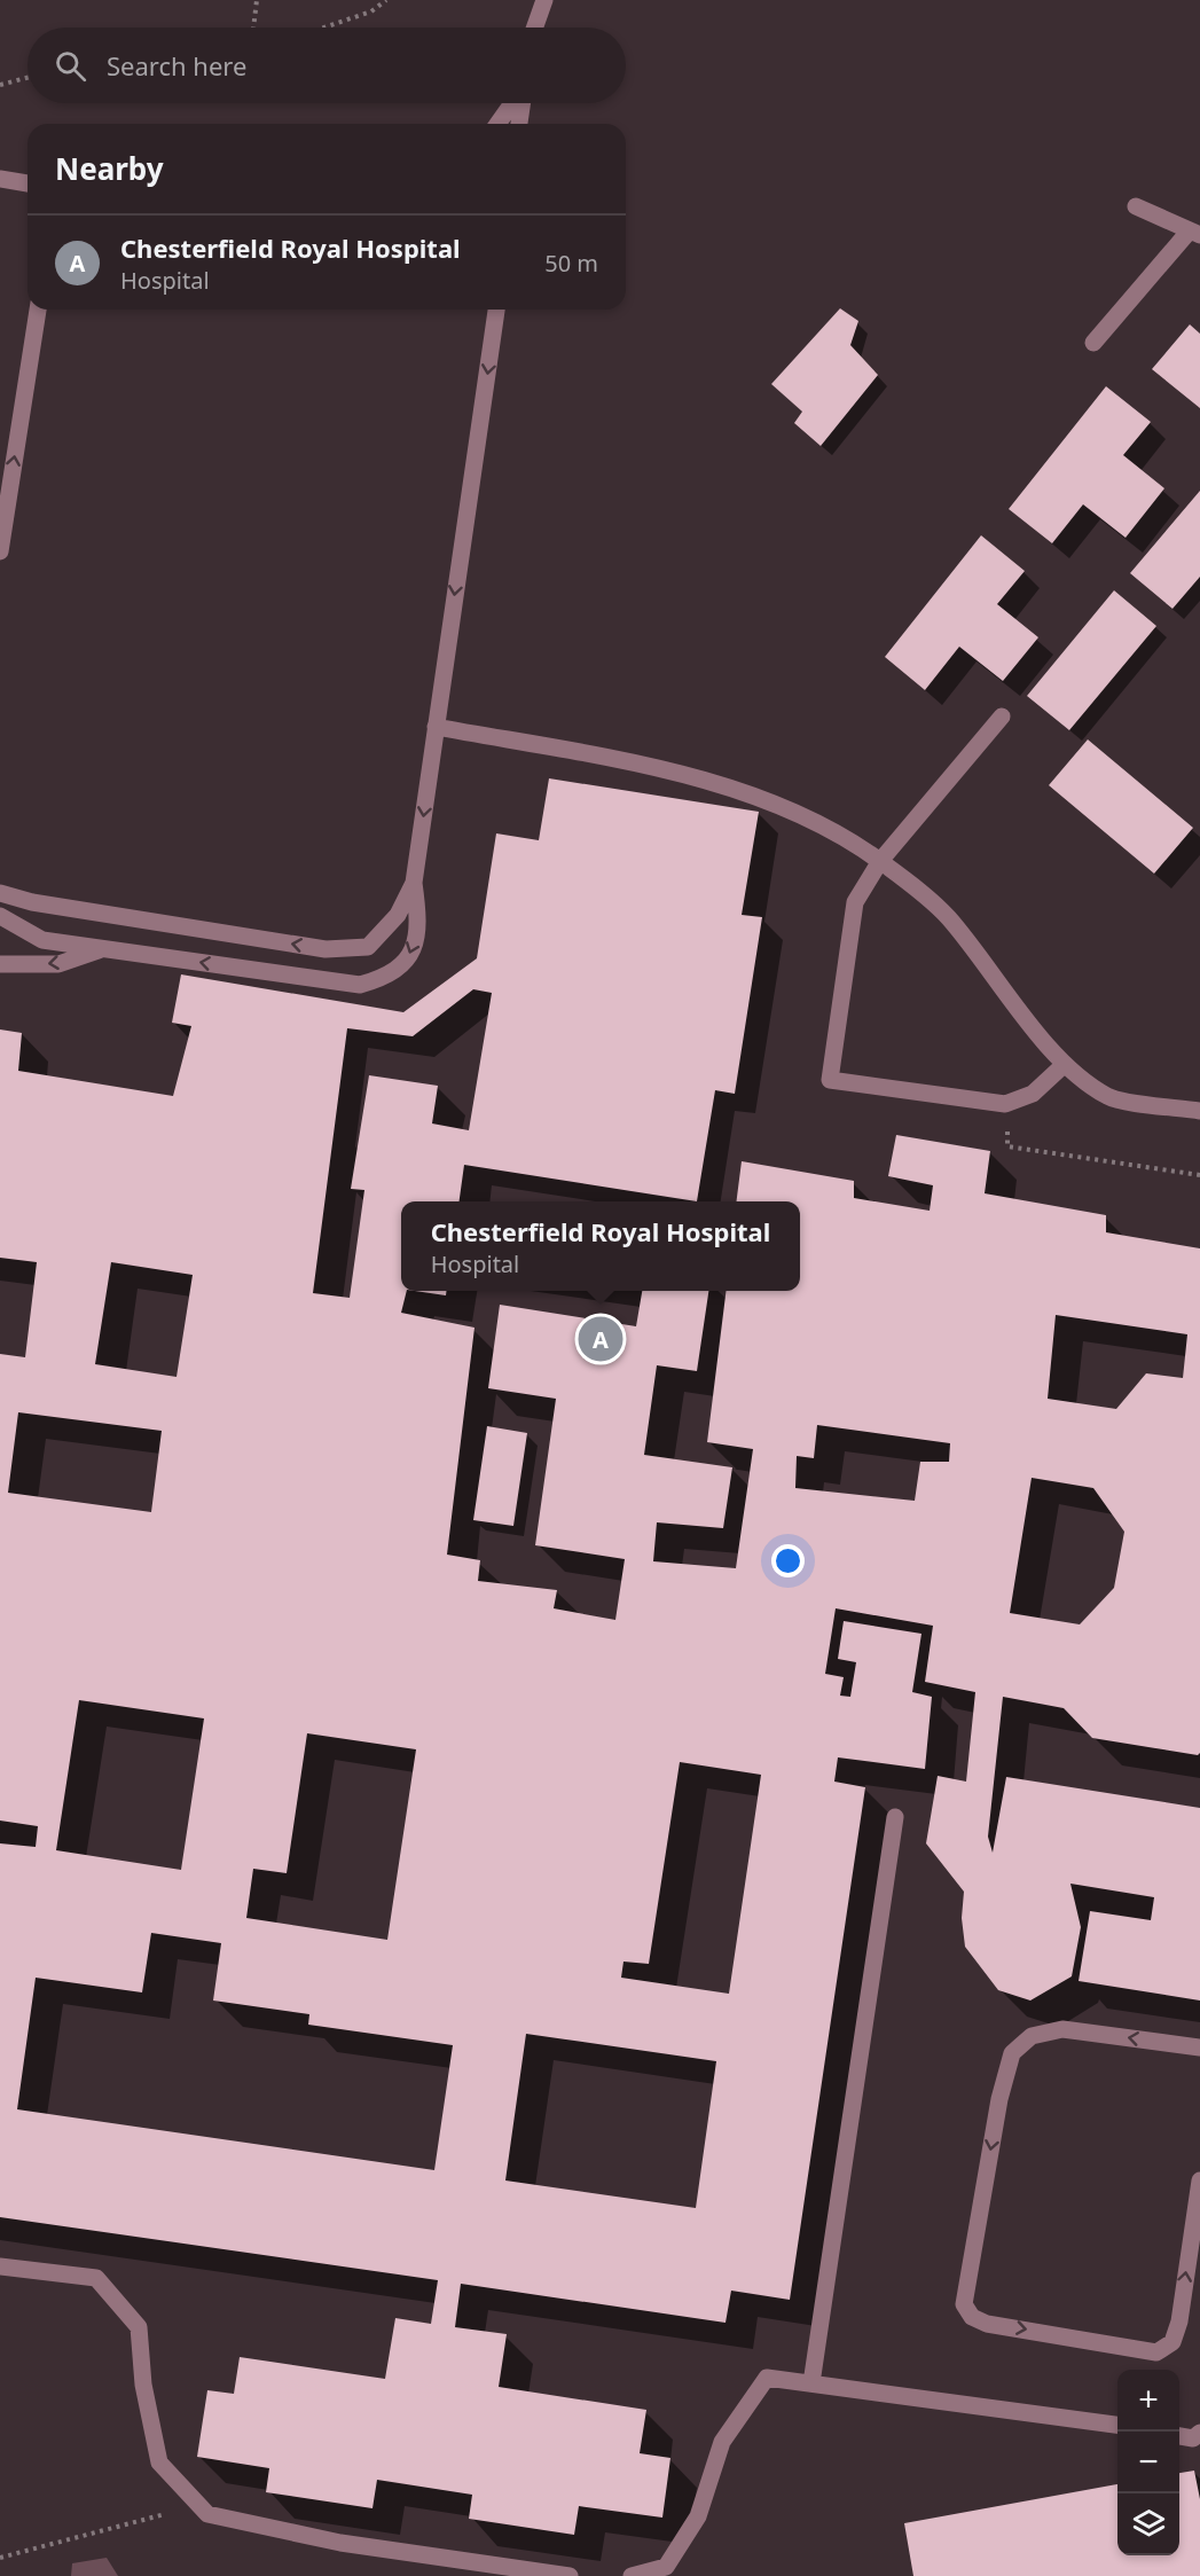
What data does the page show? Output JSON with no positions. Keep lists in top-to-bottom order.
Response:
{
  "page": {
    "search": "Search here",
    "heading": "Nearby",
    "list": [
      {
        "mark": "A",
        "name": "Chesterfield Royal Hospital",
        "note": "Hospital",
        "value": "50 m"
      }
    ],
    "popup": ["Chesterfield Royal Hospital", "Hospital"],
    "pins": "A",
    "map_buttons": ["+", "−"]
  }
}
